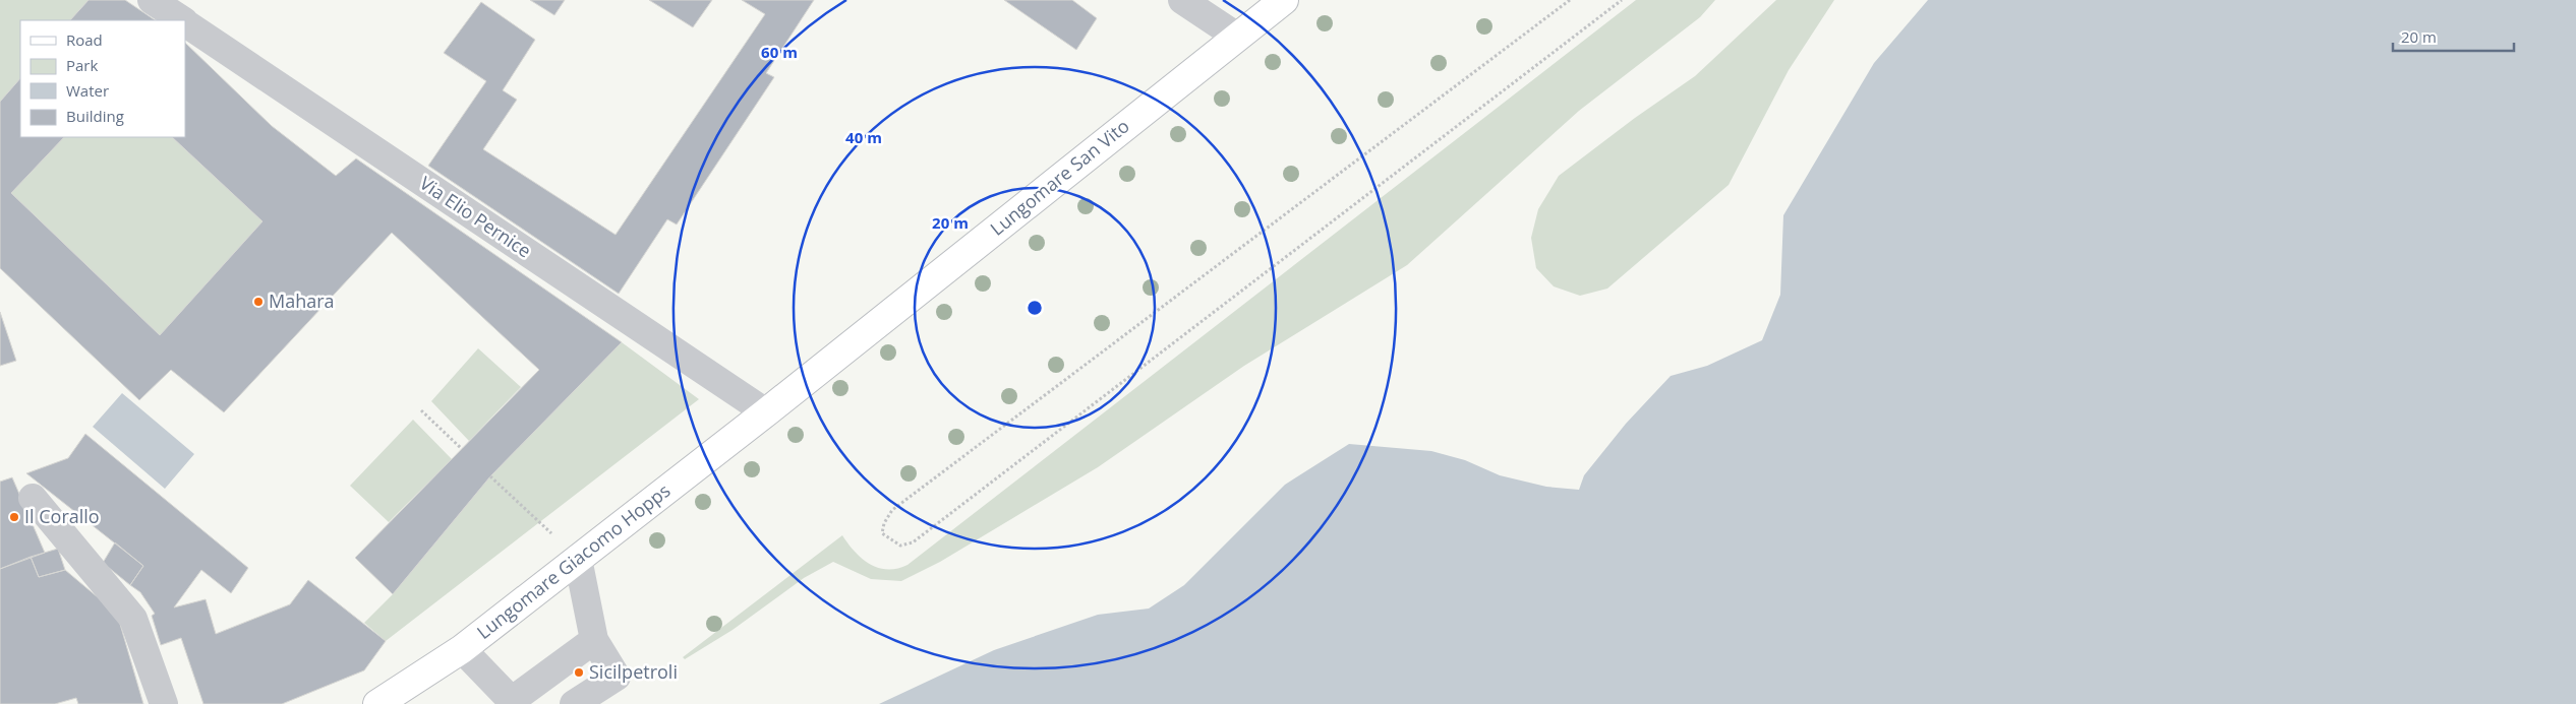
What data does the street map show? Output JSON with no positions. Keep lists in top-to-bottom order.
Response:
{
  "streets": {
    "main road": ["Lungomare San Vito", "Lungomare Giacomo Hopps"],
    "street": ["Via Elio Pernice"]
  },
  "crossings": [
    ["Lungomare San Vito", "Via Elio Pernice"],
    ["Lungomare San Vito", "Lungomare Giacomo Hopps"],
    ["Via Elio Pernice", "Lungomare Giacomo Hopps"]
  ],
  "places": ["Mahara", "Il Corallo", "Sicilpetroli"],
  "legend": [
    "Road",
    "Park",
    "Water",
    "Building"
  ],
  "scale_bar": "20 m",
  "rings": ["60 m", "40 m", "20 m"]
}
